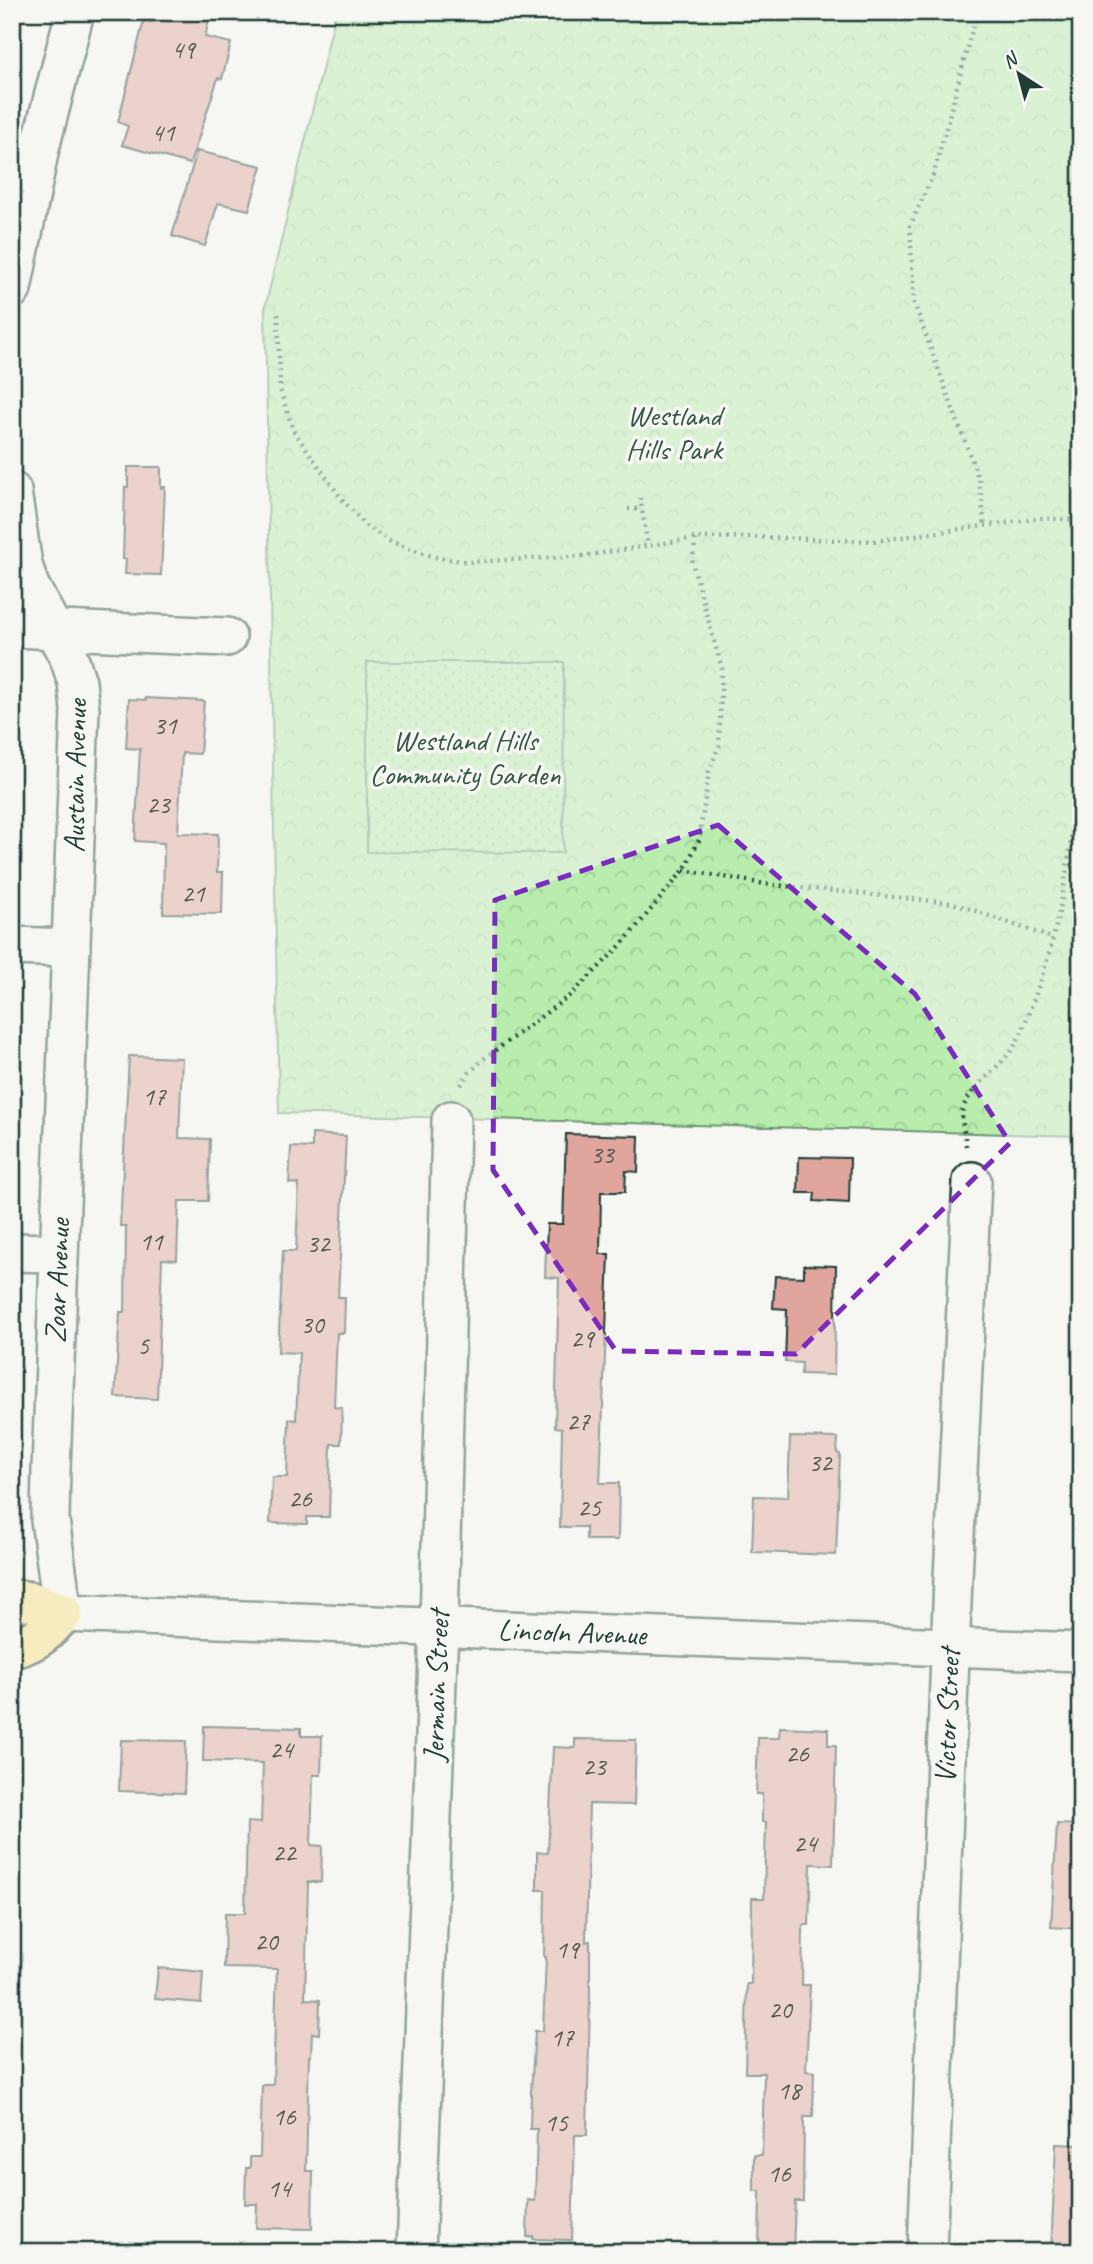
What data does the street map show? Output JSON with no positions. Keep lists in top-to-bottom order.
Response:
{
  "streets": {
    "street": [
      "Austain Avenue",
      "Zoar Avenue",
      "Lincoln Avenue",
      "Jermain Street",
      "Victor Street"
    ]
  },
  "crossings": [
    ["Austain Avenue", "Zoar Avenue"],
    ["Zoar Avenue", "Lincoln Avenue"],
    ["Lincoln Avenue", "Jermain Street"],
    ["Lincoln Avenue", "Victor Street"]
  ],
  "parks": ["Westland Hills Park", "Westland Hills Community Garden"],
  "house_numbers": [
    "49",
    "41",
    "31",
    "23",
    "21",
    "17",
    "33",
    "11",
    "32",
    "30",
    "29",
    "5",
    "27",
    "32",
    "26",
    "25",
    "24",
    "26",
    "23",
    "24",
    "22",
    "20",
    "19",
    "20",
    "17",
    "18",
    "16",
    "15",
    "16",
    "14"
  ],
  "north": "top left"
}
